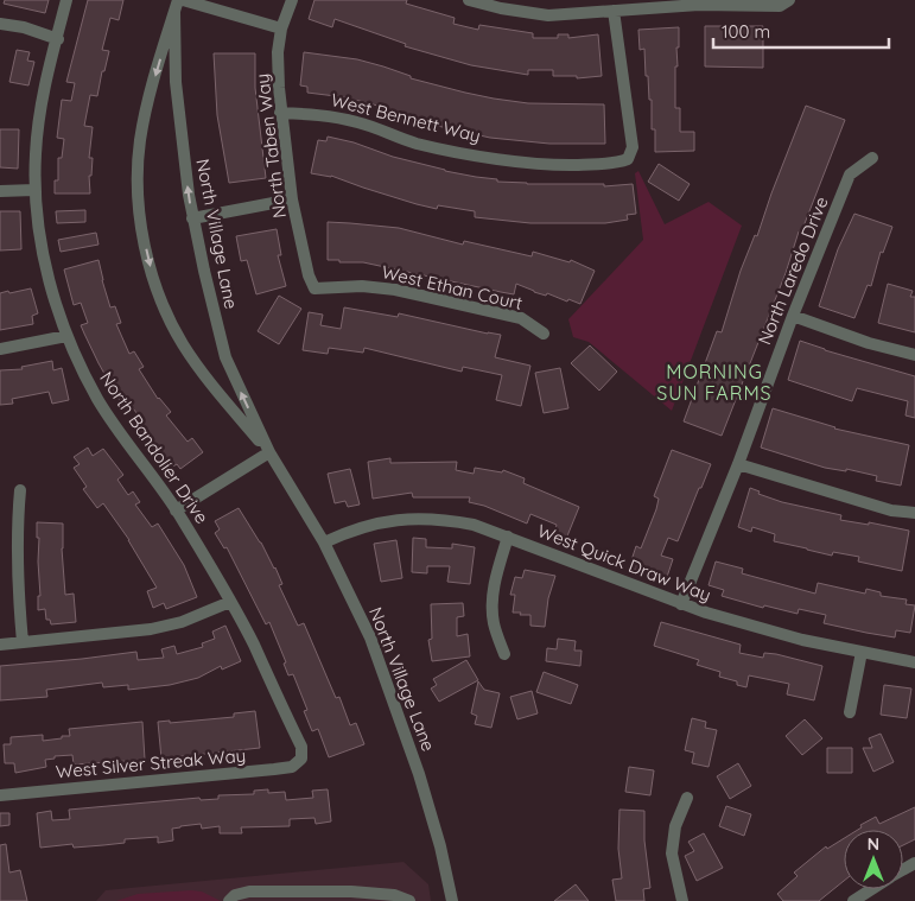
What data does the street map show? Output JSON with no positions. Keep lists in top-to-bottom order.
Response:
{
  "streets": {
    "street": [
      "West Bennett Way",
      "North Taben Way",
      "North Village Lane",
      "North Laredo Drive",
      "West Ethan Court",
      "North Bandolier Drive",
      "West Quick Draw Way",
      "West Silver Streak Way"
    ]
  },
  "crossings": [
    ["West Bennett Way", "North Taben Way"],
    ["North Taben Way", "West Ethan Court"],
    ["North Village Lane", "West Quick Draw Way"],
    ["North Laredo Drive", "West Quick Draw Way"],
    ["North Bandolier Drive", "West Silver Streak Way"]
  ],
  "districts": ["MORNING SUN FARMS"],
  "scale_bar": "100 m",
  "north": "top"
}
